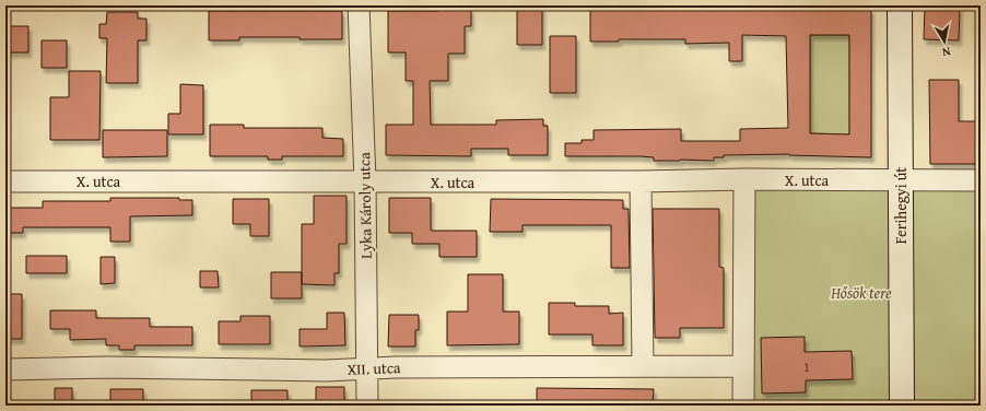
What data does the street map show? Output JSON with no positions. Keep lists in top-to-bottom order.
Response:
{
  "streets": {
    "street": [
      "X. utca",
      "Lyka Károly utca",
      "Ferihegyi út",
      "XII. utca"
    ]
  },
  "crossings": [
    ["X. utca", "Lyka Károly utca"],
    ["X. utca", "Ferihegyi út"],
    ["Lyka Károly utca", "XII. utca"]
  ],
  "parks": ["Hősök tere"],
  "house_numbers": ["1"],
  "north": "bottom"
}
